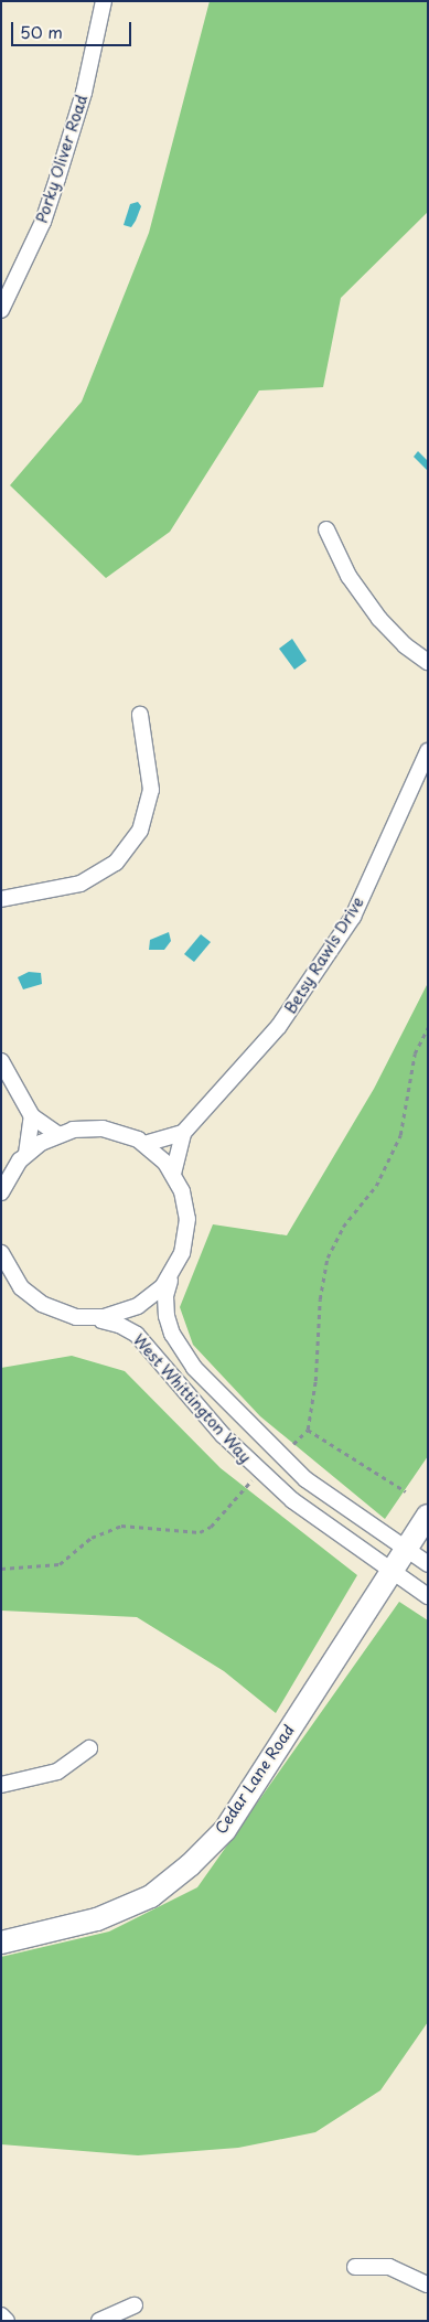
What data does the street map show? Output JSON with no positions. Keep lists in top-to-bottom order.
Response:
{
  "streets": {
    "street": [
      "Porky Oliver Road",
      "Betsy Rawls Drive",
      "West Whittington Way",
      "Cedar Lane Road"
    ]
  },
  "crossings": [
    ["West Whittington Way", "Cedar Lane Road"]
  ],
  "scale_bar": "50 m"
}
